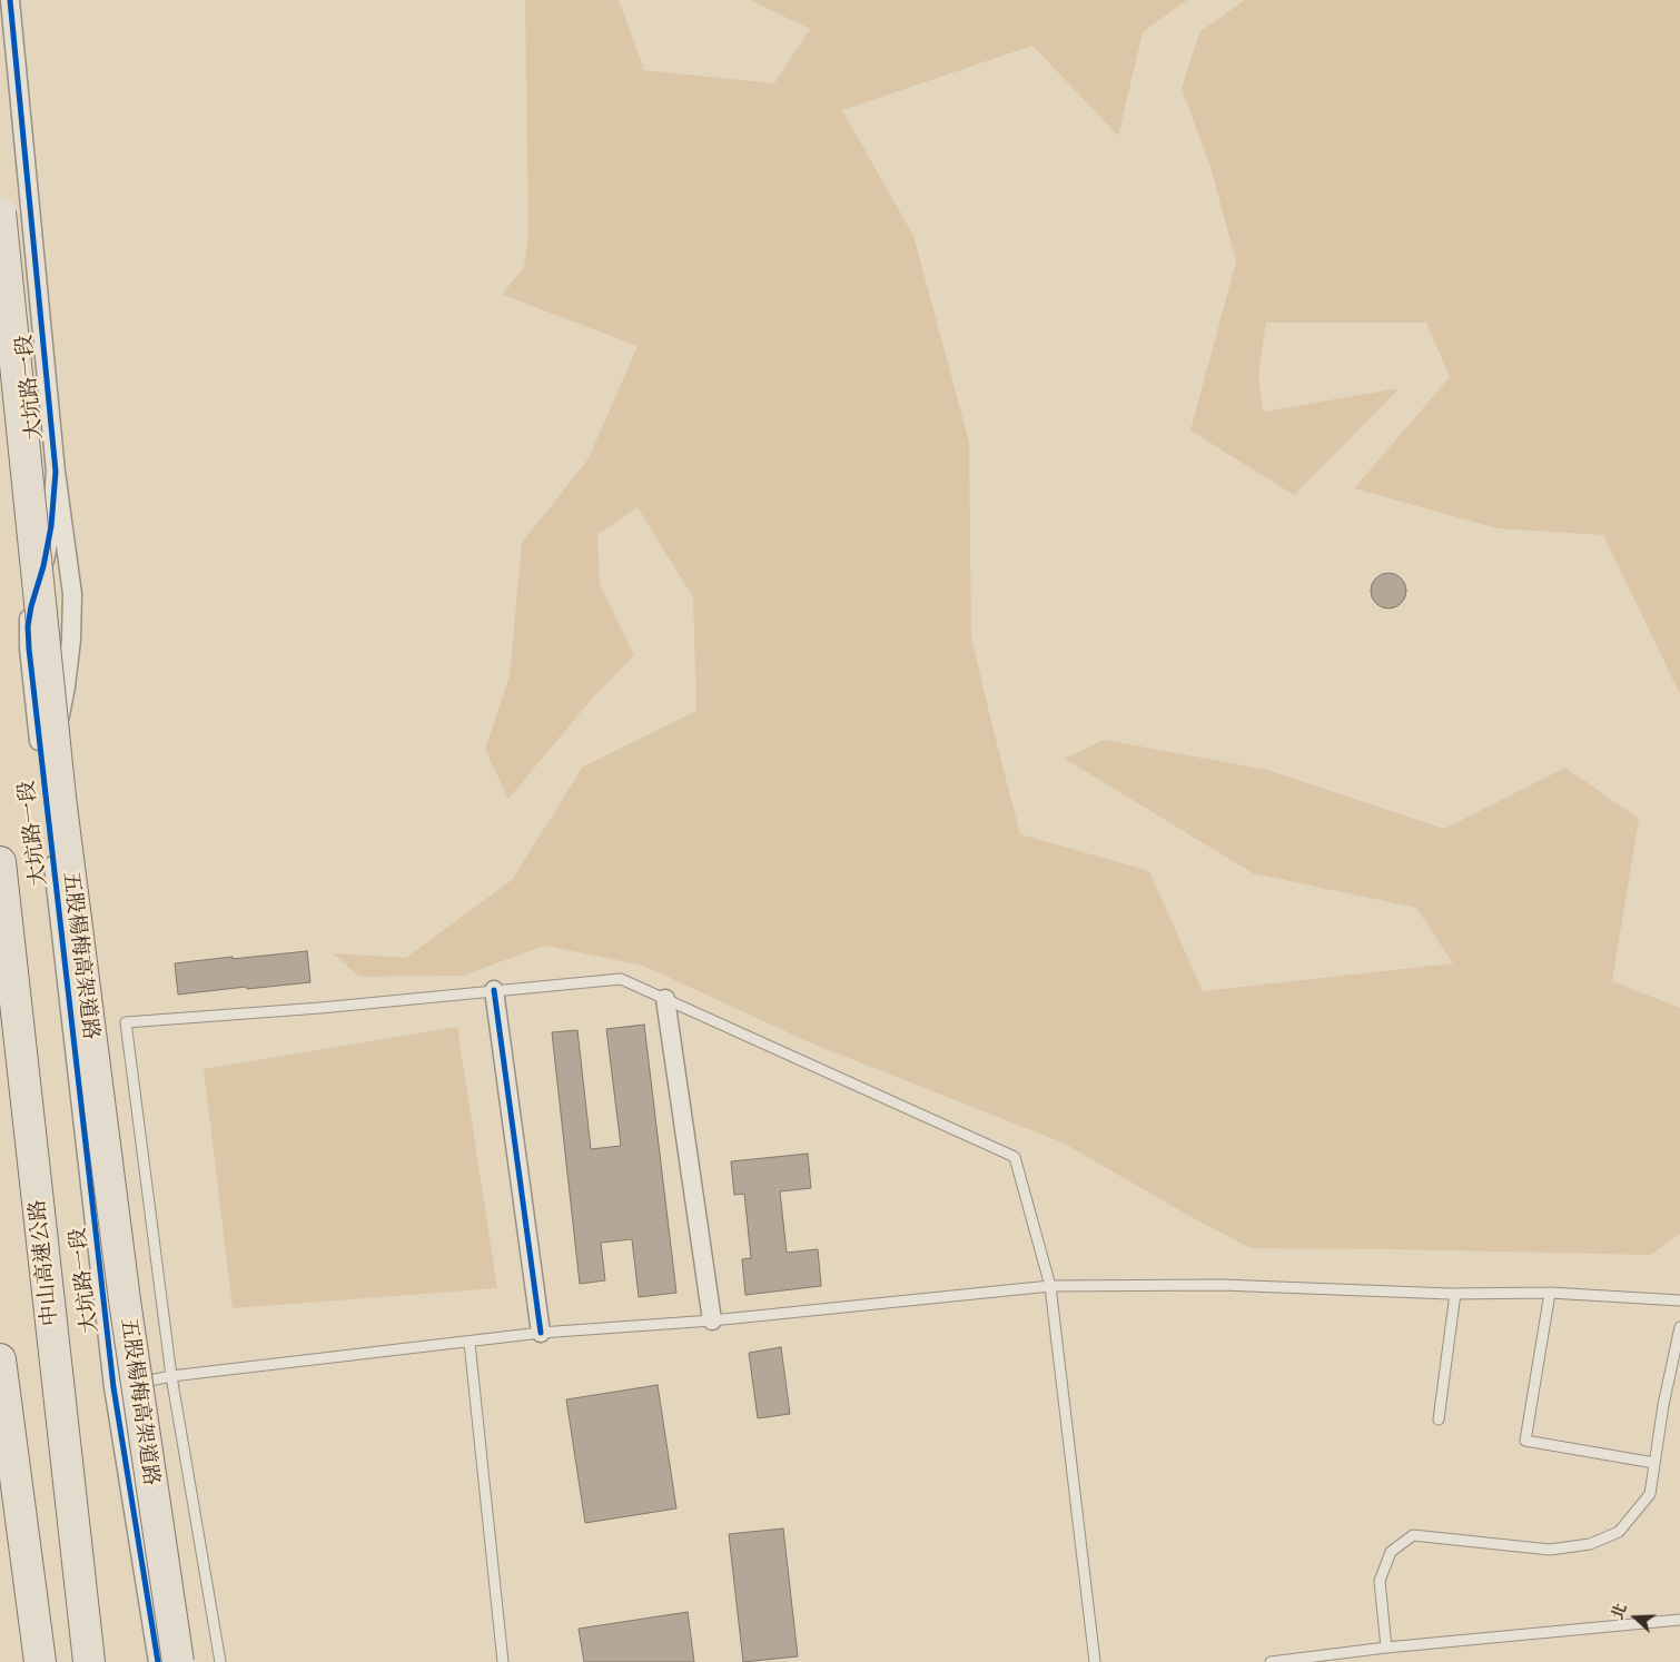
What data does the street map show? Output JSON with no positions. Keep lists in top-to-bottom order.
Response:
{
  "streets": {
    "highway": ["五股楊梅高架道路", "中山高速公路"],
    "street": ["大坑路一段"]
  },
  "north": "left"
}
